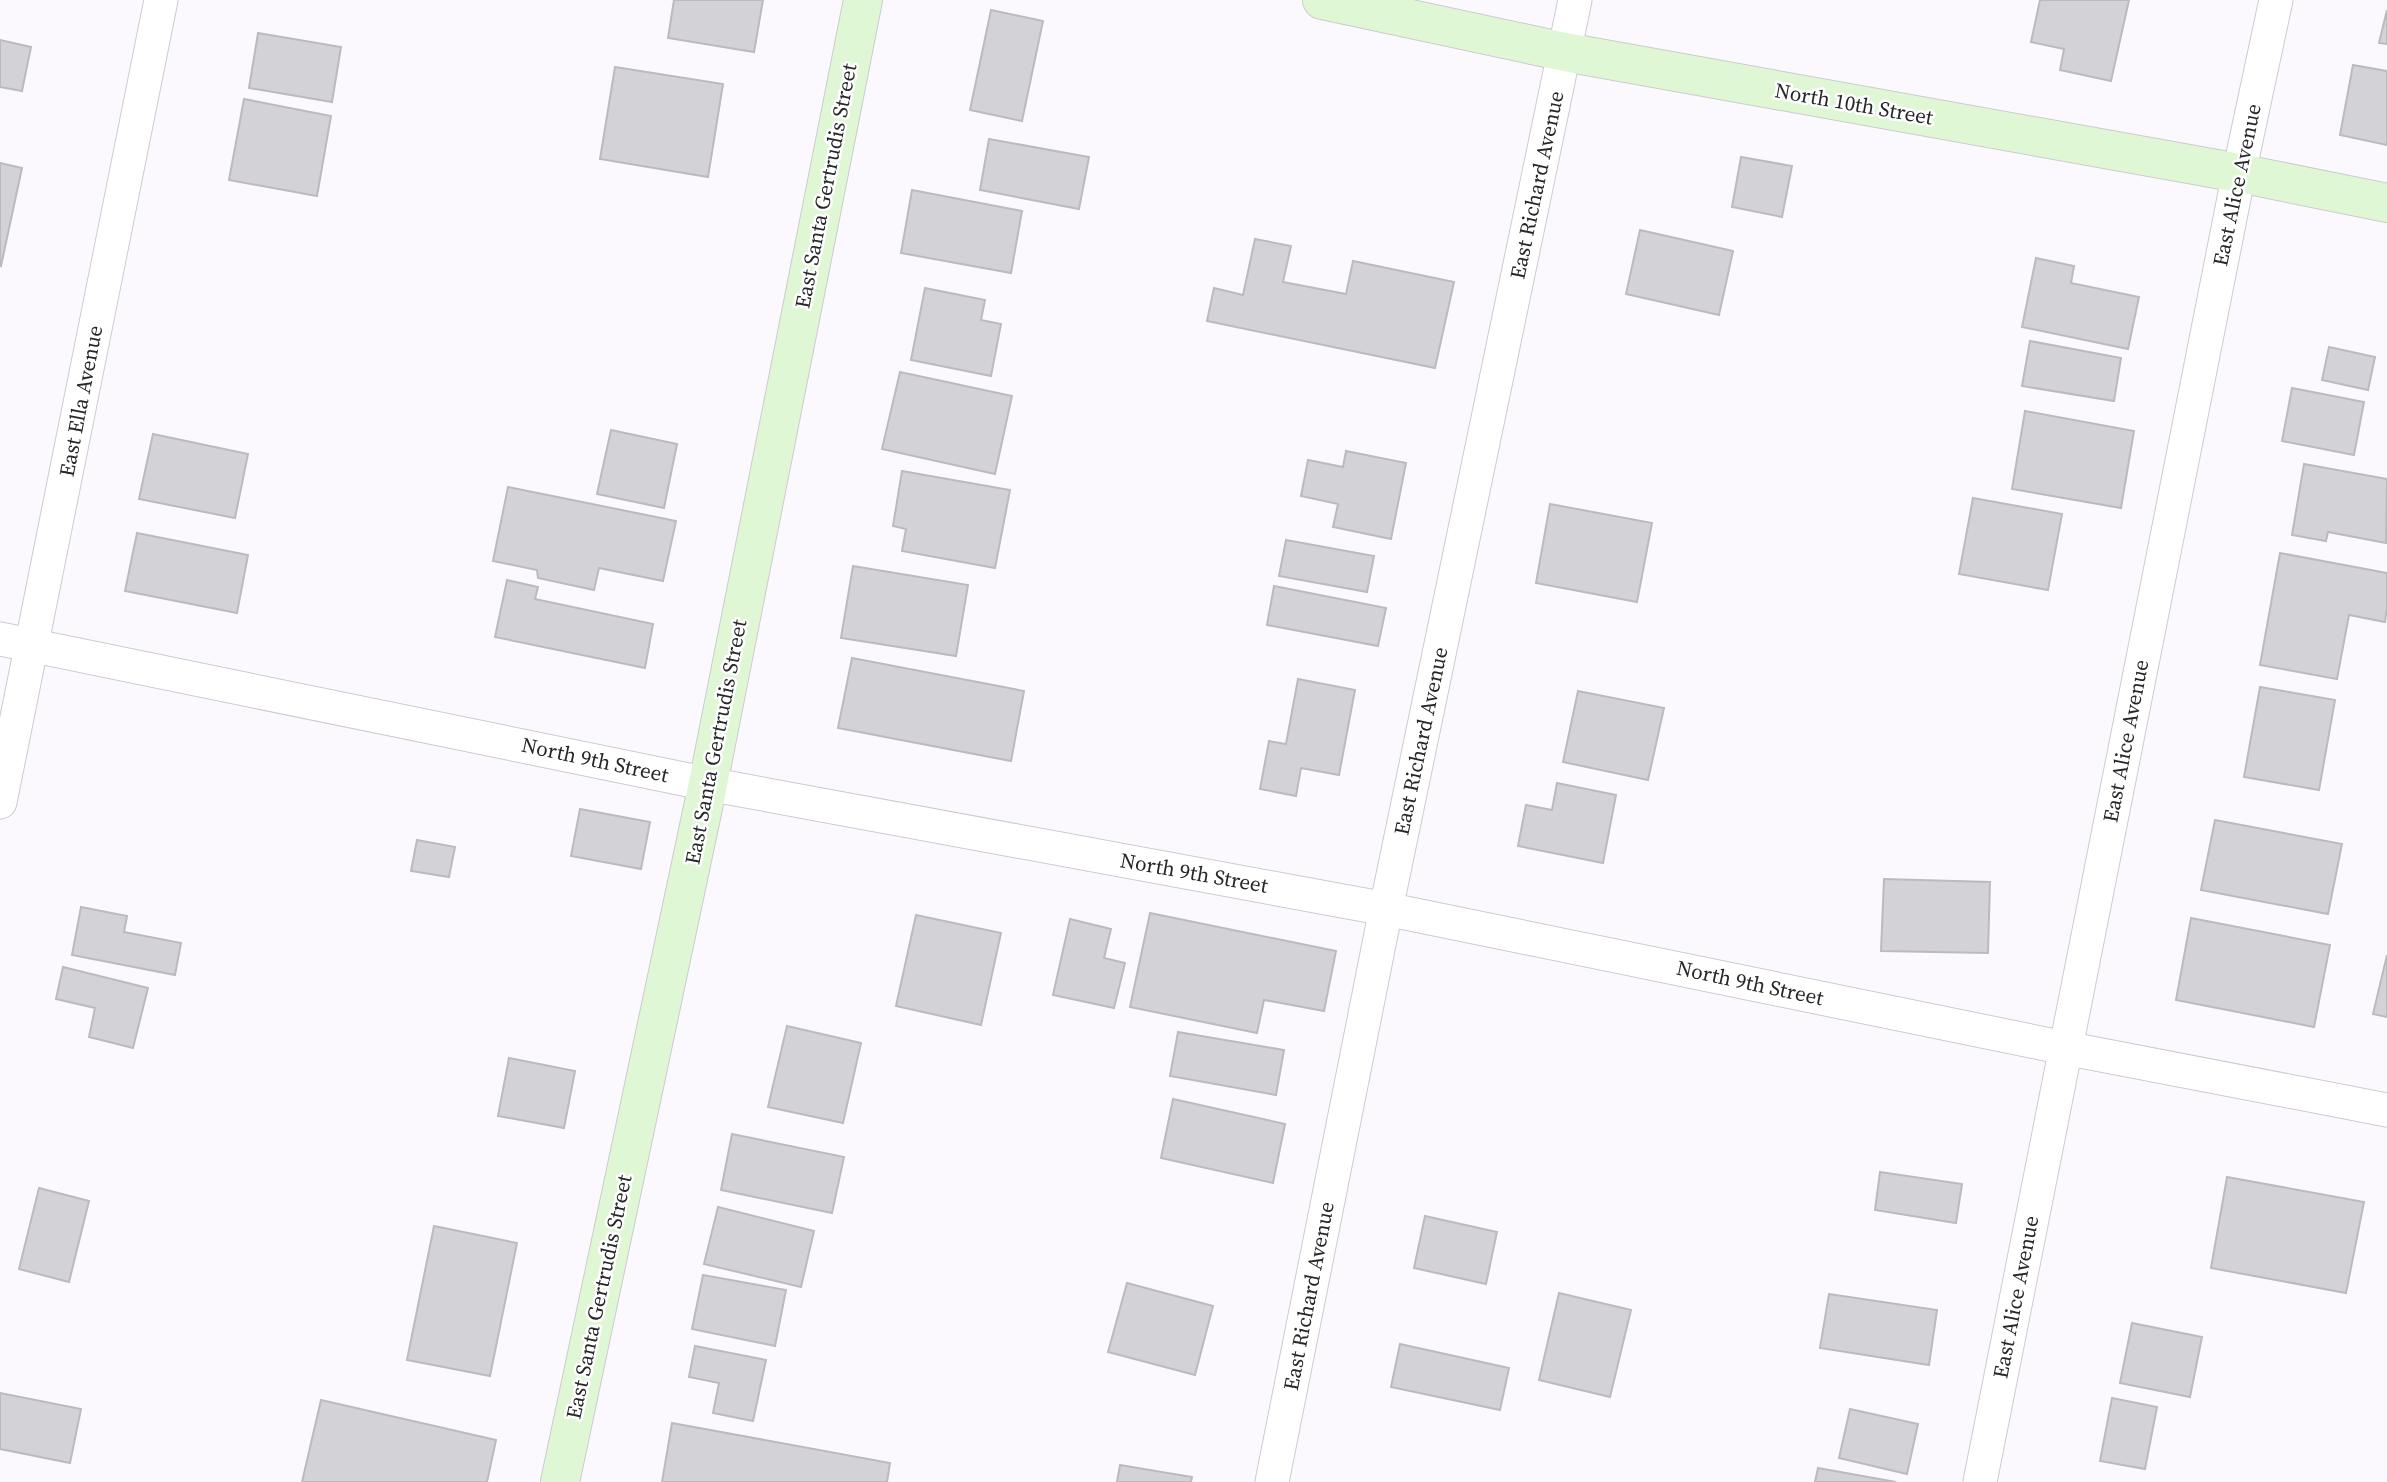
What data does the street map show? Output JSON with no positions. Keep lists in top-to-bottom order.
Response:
{
  "streets": {
    "street": [
      "North 10th Street",
      "East Richard Avenue",
      "East Alice Avenue",
      "East Santa Gertrudis Street",
      "East Ella Avenue",
      "North 9th Street"
    ]
  },
  "crossings": [
    ["North 10th Street", "East Richard Avenue"],
    ["North 10th Street", "East Alice Avenue"],
    ["East Richard Avenue", "North 9th Street"],
    ["East Alice Avenue", "North 9th Street"],
    ["East Santa Gertrudis Street", "North 9th Street"],
    ["East Ella Avenue", "North 9th Street"]
  ]
}
